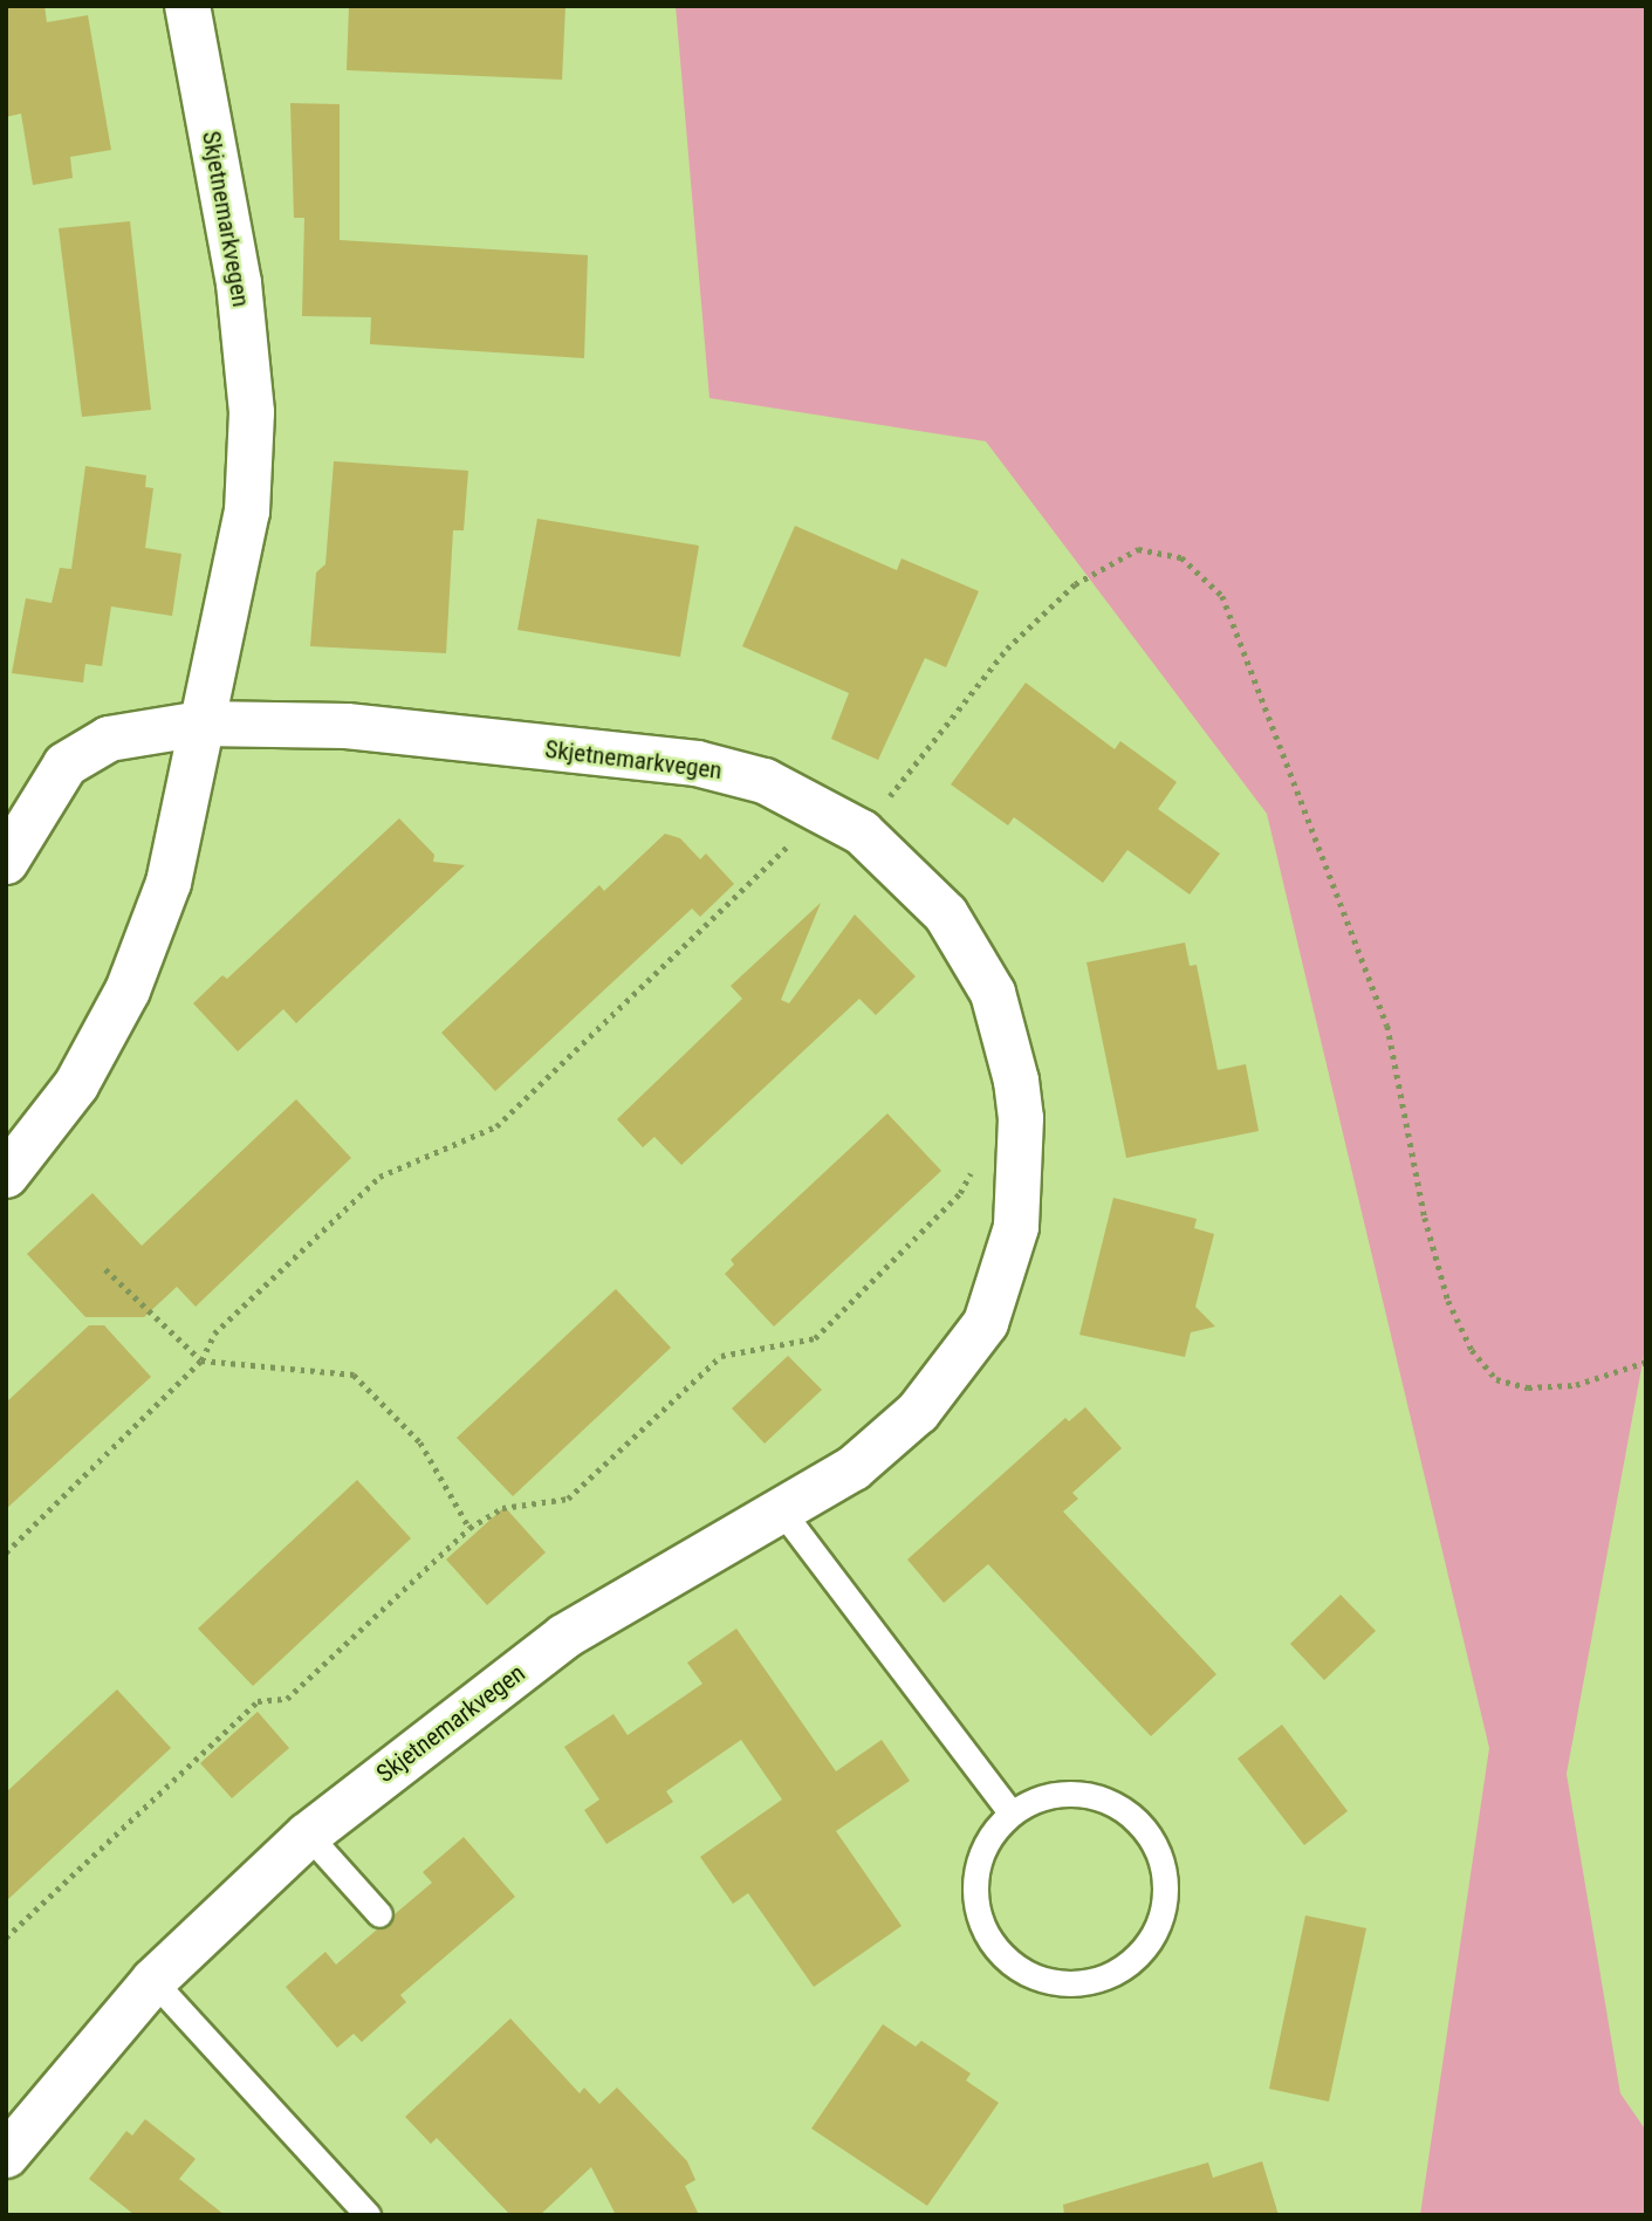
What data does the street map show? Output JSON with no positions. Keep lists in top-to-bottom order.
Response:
{
  "streets": {
    "street": ["Skjetnemarkvegen"]
  }
}
